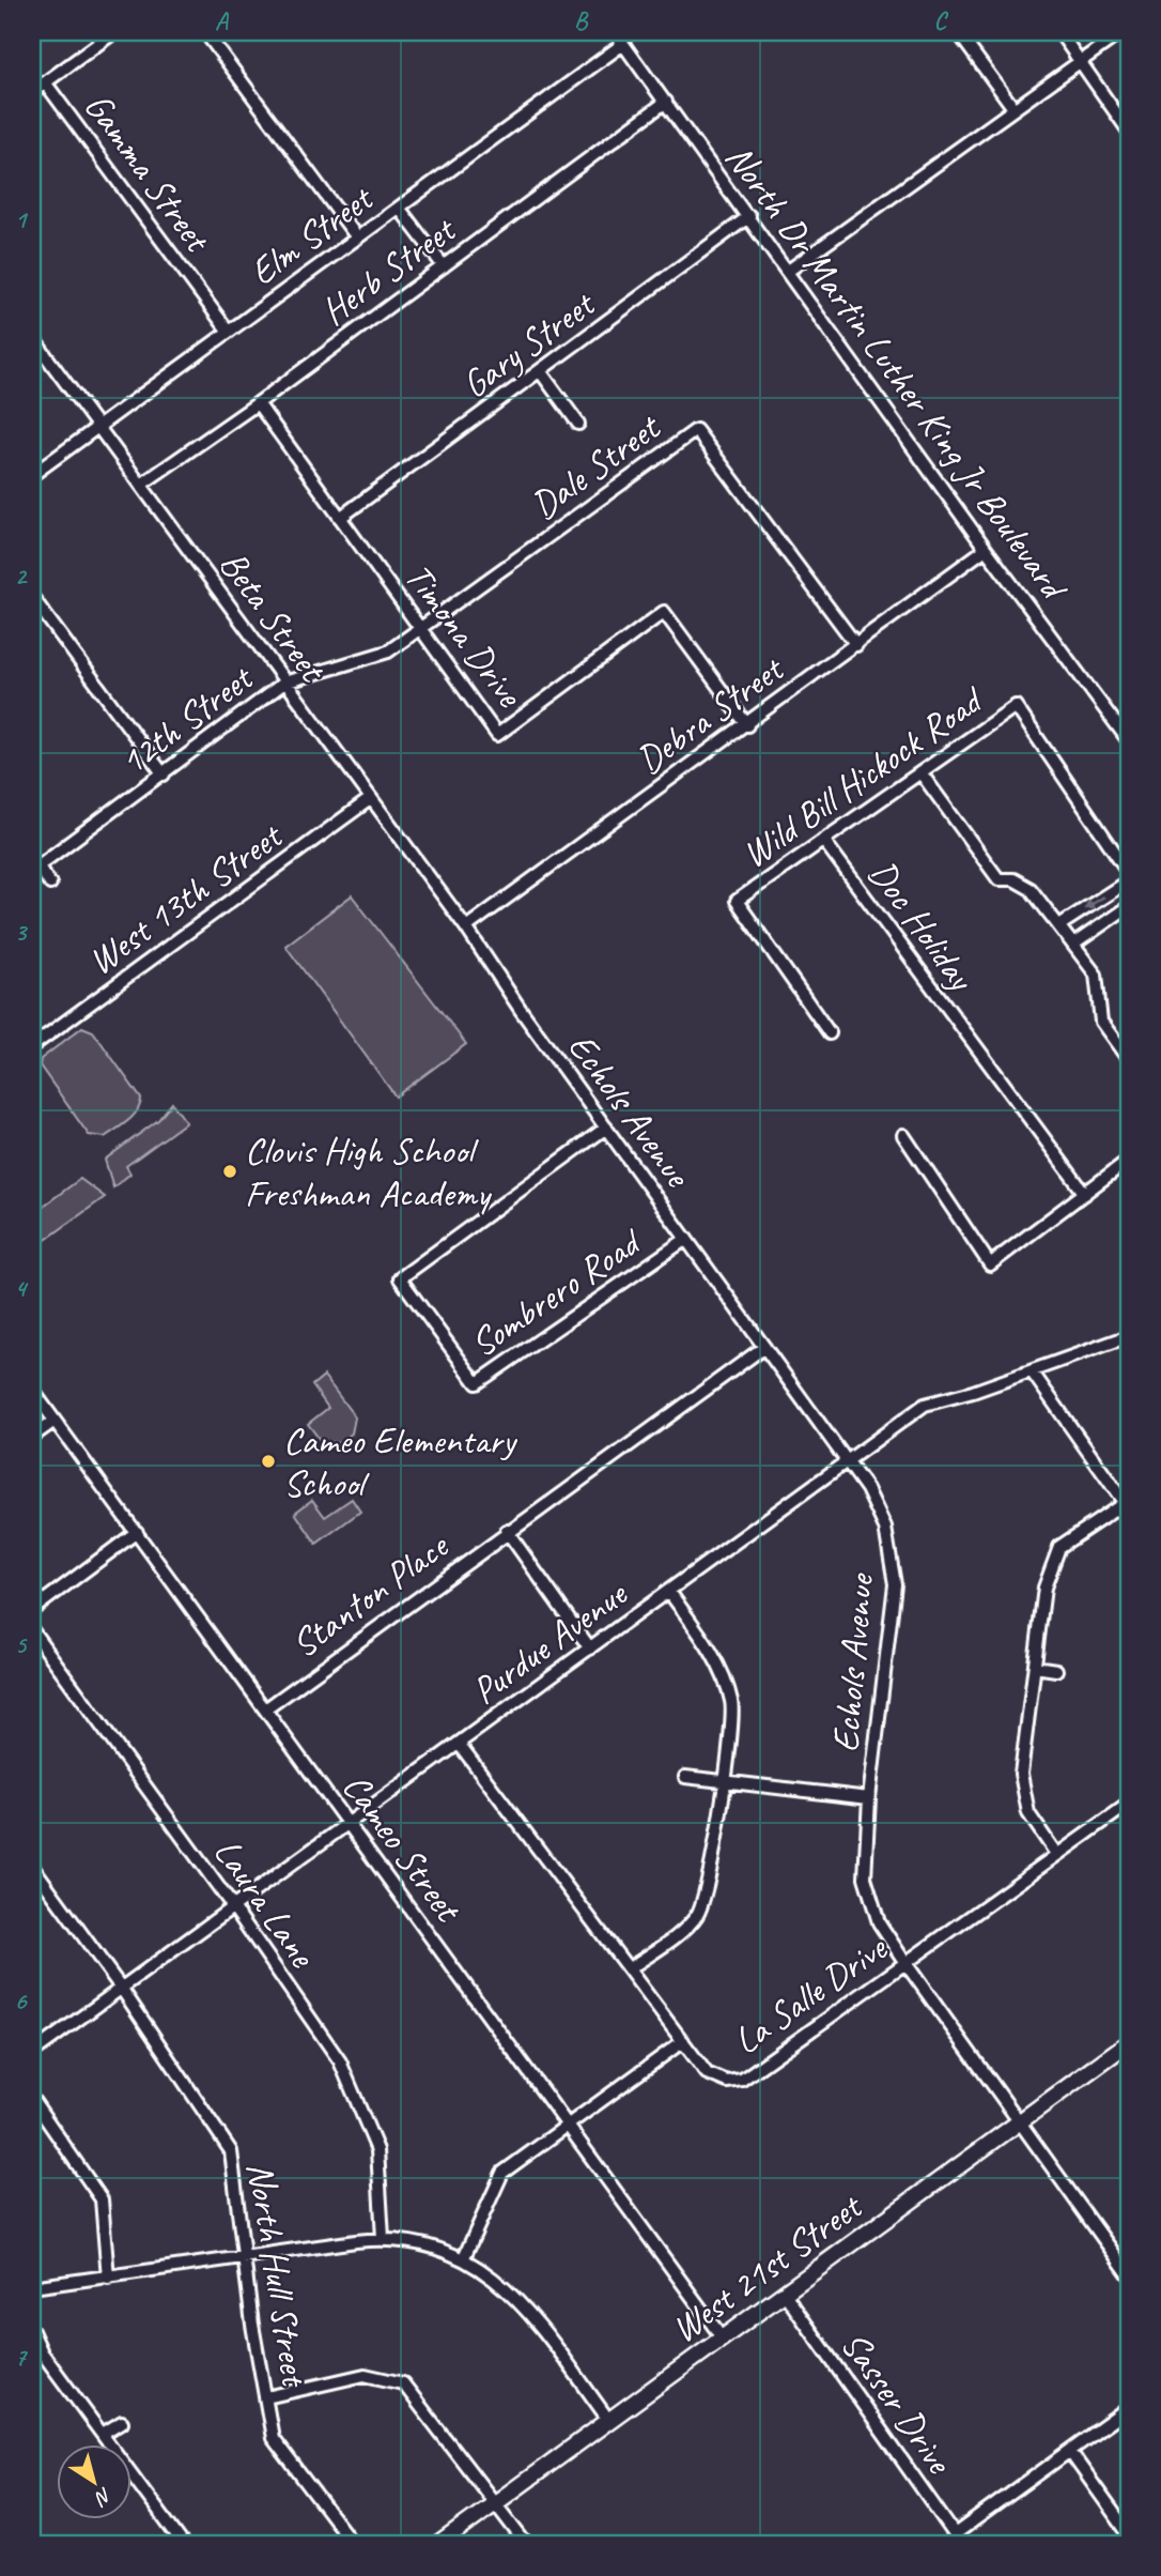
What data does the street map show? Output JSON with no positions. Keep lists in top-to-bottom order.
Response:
{
  "streets": {
    "main road": ["West 21st Street"],
    "street": [
      "Gamma Street",
      "Elm Street",
      "Herb Street",
      "Gary Street",
      "North Dr Martin Luther King Jr Boulevard",
      "Dale Street",
      "Beta Street",
      "Timona Drive",
      "Debra Street",
      "12th Street",
      "Wild Bill Hickock Road",
      "West 13th Street",
      "Doc Holiday",
      "Echols Avenue",
      "Sombrero Road",
      "Stanton Place",
      "Purdue Avenue",
      "Cameo Street",
      "Laura Lane",
      "La Salle Drive",
      "North Hull Street",
      "Sasser Drive"
    ]
  },
  "crossings": [
    ["Gamma Street", "Elm Street"],
    ["Elm Street", "North Dr Martin Luther King Jr Boulevard"],
    ["Elm Street", "Beta Street"],
    ["Herb Street", "North Dr Martin Luther King Jr Boulevard"],
    ["Herb Street", "Beta Street"],
    ["Herb Street", "Timona Drive"],
    ["Gary Street", "North Dr Martin Luther King Jr Boulevard"],
    ["Gary Street", "Timona Drive"],
    ["North Dr Martin Luther King Jr Boulevard", "Debra Street"],
    ["Dale Street", "Timona Drive"],
    ["Dale Street", "Debra Street"],
    ["Dale Street", "12th Street"],
    ["Beta Street", "Debra Street"],
    ["Beta Street", "12th Street"],
    ["Beta Street", "West 13th Street"],
    ["Beta Street", "Echols Avenue"],
    ["Timona Drive", "Debra Street"],
    ["Timona Drive", "12th Street"],
    ["Debra Street", "Echols Avenue"],
    ["Wild Bill Hickock Road", "Doc Holiday"],
    ["Echols Avenue", "Sombrero Road"],
    ["Echols Avenue", "Stanton Place"],
    ["Echols Avenue", "Purdue Avenue"],
    ["Echols Avenue", "La Salle Drive"],
    ["Echols Avenue", "West 21st Street"],
    ["Stanton Place", "Cameo Street"],
    ["Purdue Avenue", "Cameo Street"],
    ["Purdue Avenue", "Laura Lane"],
    ["Purdue Avenue", "La Salle Drive"],
    ["Purdue Avenue", "North Hull Street"],
    ["Cameo Street", "West 21st Street"],
    ["West 21st Street", "Sasser Drive"]
  ],
  "places": ["Clovis High School Freshman Academy", "Cameo Elementary School"],
  "north": "bottom right",
  "grid": {
    "columns": ["A", "B", "C"],
    "rows": [
      "1",
      "2",
      "3",
      "4",
      "5",
      "6",
      "7"
    ]
  }
}
